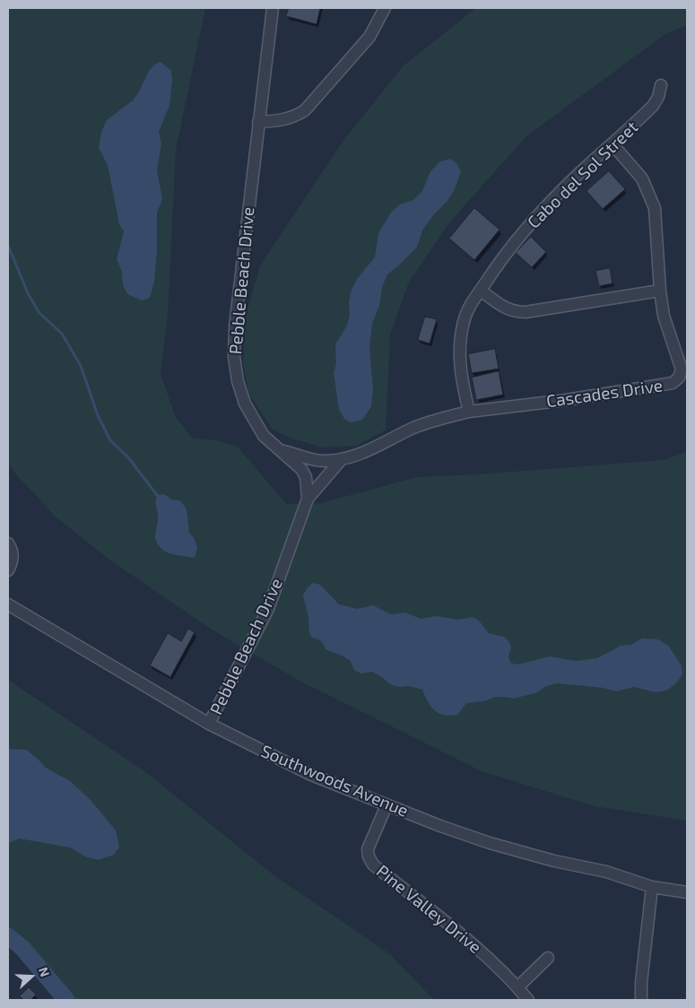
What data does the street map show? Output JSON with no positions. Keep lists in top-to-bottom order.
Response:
{
  "streets": {
    "street": [
      "Cabo del Sol Street",
      "Pebble Beach Drive",
      "Cascades Drive",
      "Southwoods Avenue",
      "Pine Valley Drive"
    ]
  },
  "crossings": [
    ["Cabo del Sol Street", "Cascades Drive"],
    ["Pebble Beach Drive", "Southwoods Avenue"],
    ["Southwoods Avenue", "Pine Valley Drive"]
  ],
  "north": "right"
}
